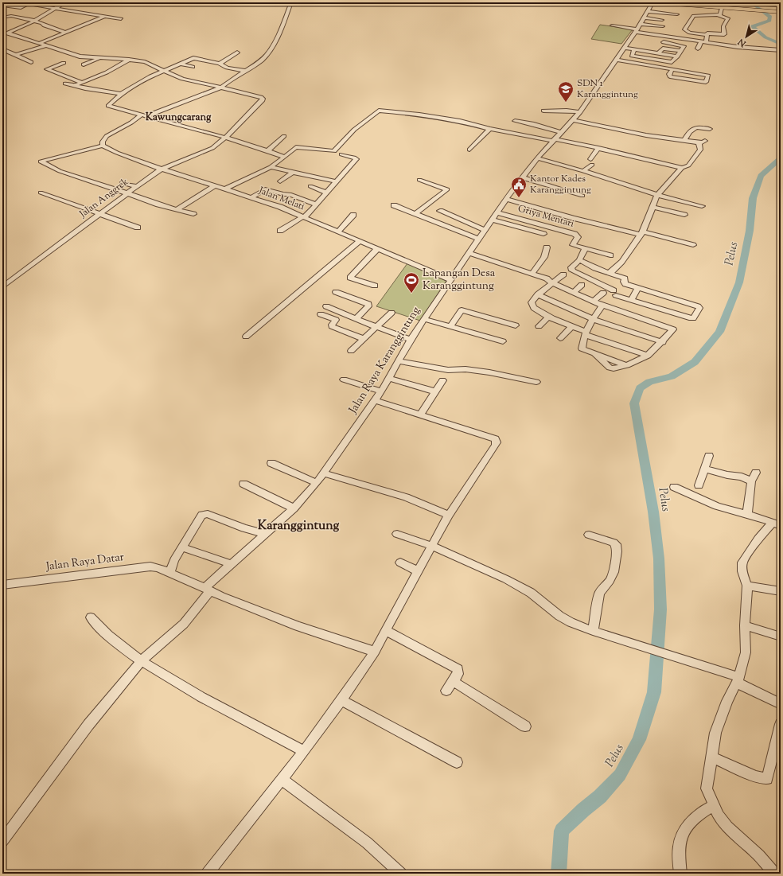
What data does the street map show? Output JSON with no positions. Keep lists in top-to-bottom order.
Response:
{
  "streets": {
    "street": [
      "Jalan Anggrek",
      "Jalan Melati",
      "Griya Mentari",
      "Jalan Raya Karanggintung",
      "Jalan Raya Datar"
    ]
  },
  "crossings": [
    ["Jalan Anggrek", "Jalan Melati"],
    ["Jalan Melati", "Jalan Raya Karanggintung"],
    ["Griya Mentari", "Jalan Raya Karanggintung"]
  ],
  "districts": ["Kawungcarang", "Karanggintung"],
  "water": ["Pelus"],
  "places": {
    "school or university": ["SDN 1 Karanggintung"],
    "public building": ["Kantor Kades Karanggintung"],
    "sports": ["Lapangan Desa Karanggintung"]
  },
  "north": "bottom left"
}
